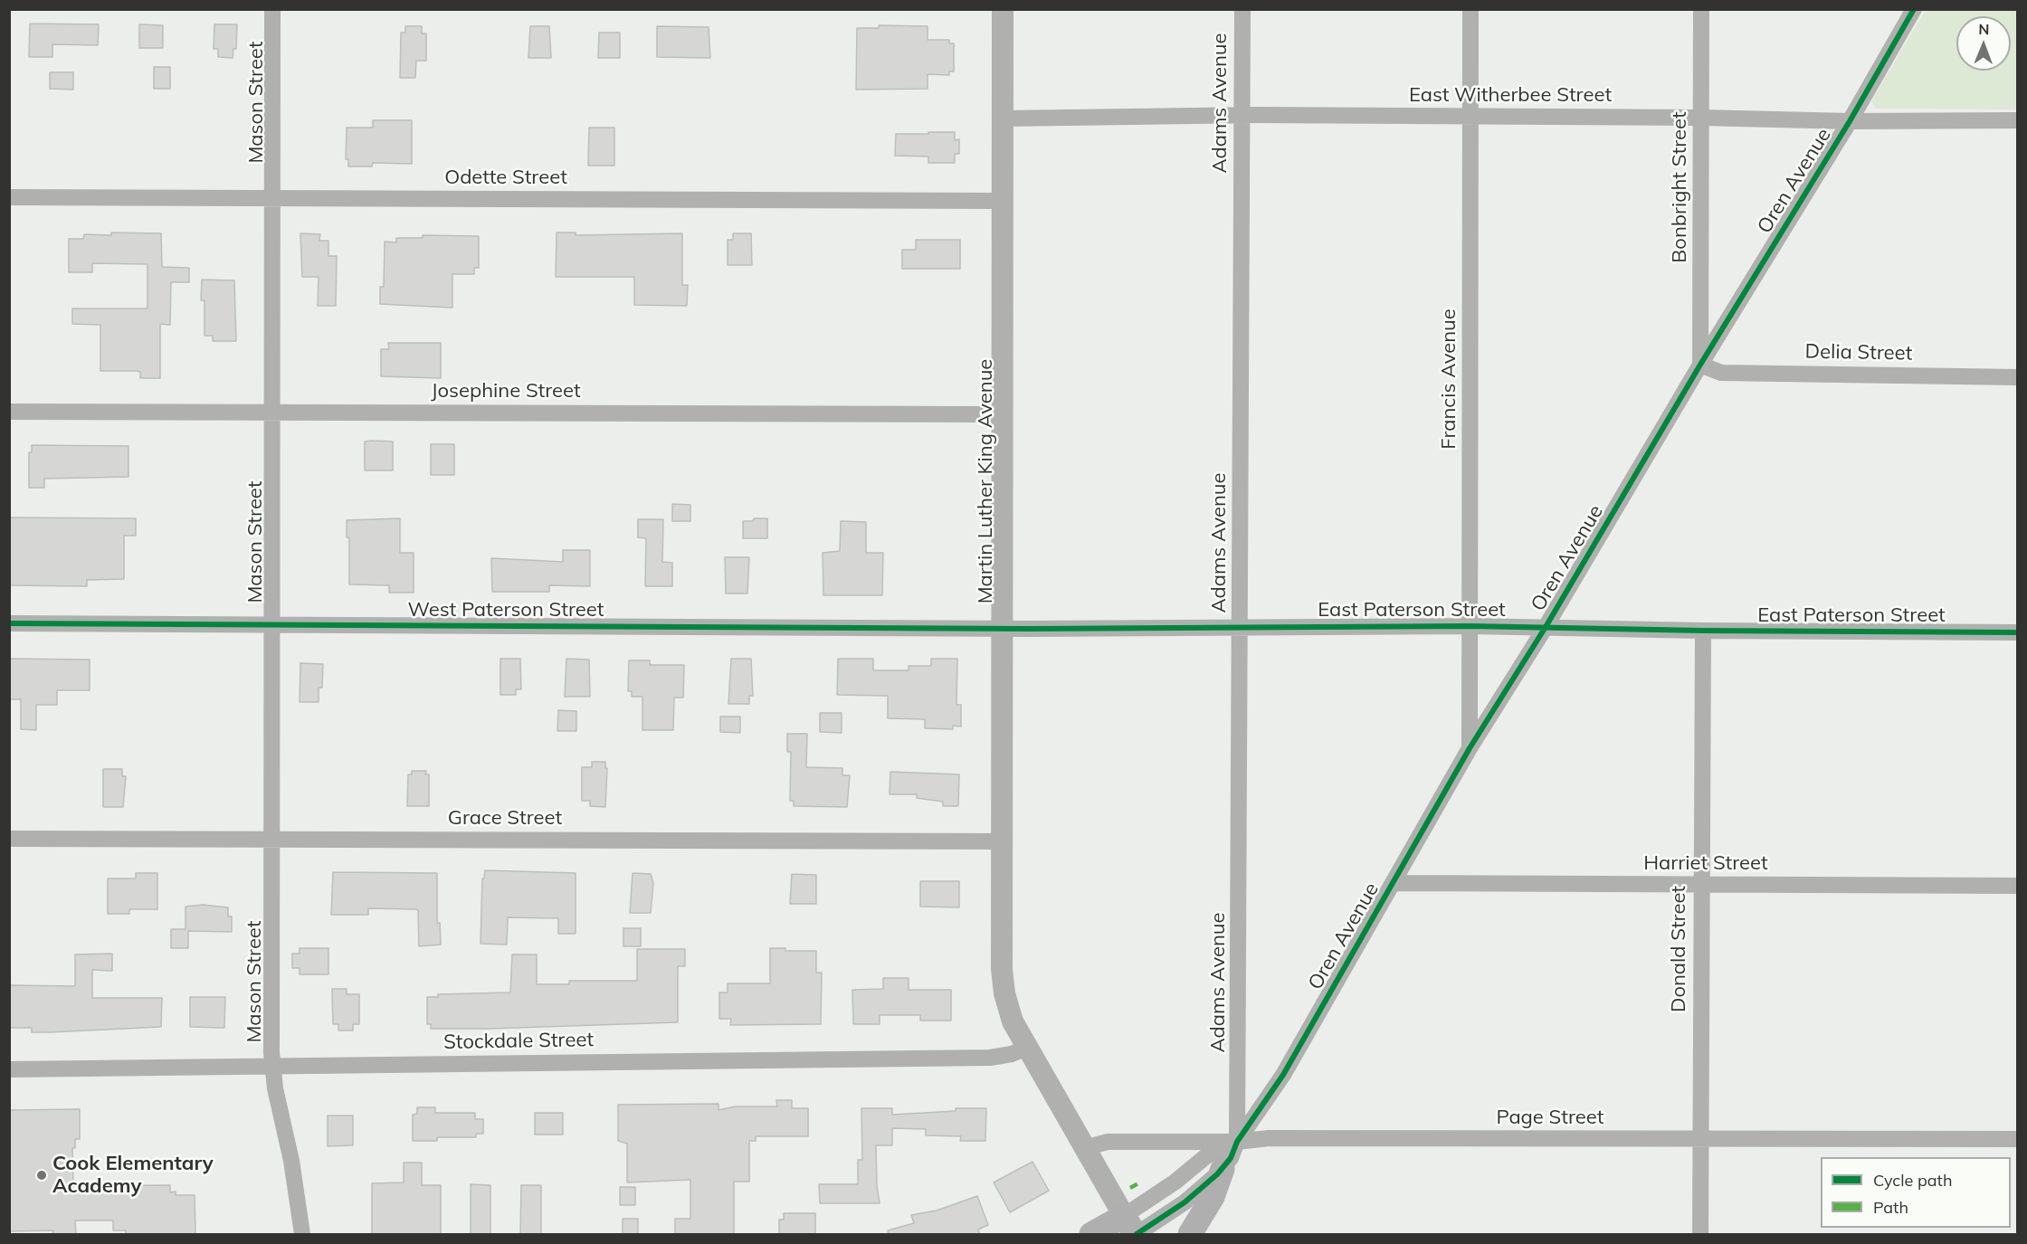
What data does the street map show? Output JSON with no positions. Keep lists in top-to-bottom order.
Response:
{
  "streets": {
    "street": [
      "East Witherbee Street",
      "Mason Street",
      "Adams Avenue",
      "Odette Street",
      "Oren Avenue",
      "Bonbright Street",
      "Delia Street",
      "Francis Avenue",
      "Josephine Street",
      "Martin Luther King Avenue",
      "West Paterson Street",
      "East Paterson Street",
      "Grace Street",
      "Harriet Street",
      "Donald Street",
      "Stockdale Street",
      "Page Street"
    ]
  },
  "crossings": [
    ["East Witherbee Street", "Adams Avenue"],
    ["East Witherbee Street", "Oren Avenue"],
    ["East Witherbee Street", "Bonbright Street"],
    ["East Witherbee Street", "Francis Avenue"],
    ["East Witherbee Street", "Martin Luther King Avenue"],
    ["Mason Street", "Odette Street"],
    ["Mason Street", "Josephine Street"],
    ["Mason Street", "West Paterson Street"],
    ["Mason Street", "Grace Street"],
    ["Mason Street", "Stockdale Street"],
    ["Adams Avenue", "Oren Avenue"],
    ["Adams Avenue", "East Paterson Street"],
    ["Adams Avenue", "Page Street"],
    ["Odette Street", "Martin Luther King Avenue"],
    ["Oren Avenue", "Bonbright Street"],
    ["Oren Avenue", "Delia Street"],
    ["Oren Avenue", "Francis Avenue"],
    ["Oren Avenue", "Martin Luther King Avenue"],
    ["Oren Avenue", "East Paterson Street"],
    ["Oren Avenue", "Harriet Street"],
    ["Oren Avenue", "Page Street"],
    ["Bonbright Street", "Delia Street"],
    ["Francis Avenue", "East Paterson Street"],
    ["Josephine Street", "Martin Luther King Avenue"],
    ["Martin Luther King Avenue", "West Paterson Street"],
    ["Martin Luther King Avenue", "East Paterson Street"],
    ["Martin Luther King Avenue", "Grace Street"],
    ["Martin Luther King Avenue", "Stockdale Street"],
    ["Martin Luther King Avenue", "Page Street"],
    ["West Paterson Street", "East Paterson Street"],
    ["East Paterson Street", "Donald Street"],
    ["Harriet Street", "Donald Street"],
    ["Donald Street", "Page Street"]
  ],
  "places": ["Cook Elementary Academy"],
  "legend": ["Cycle path", "Path"],
  "north": "top"
}
